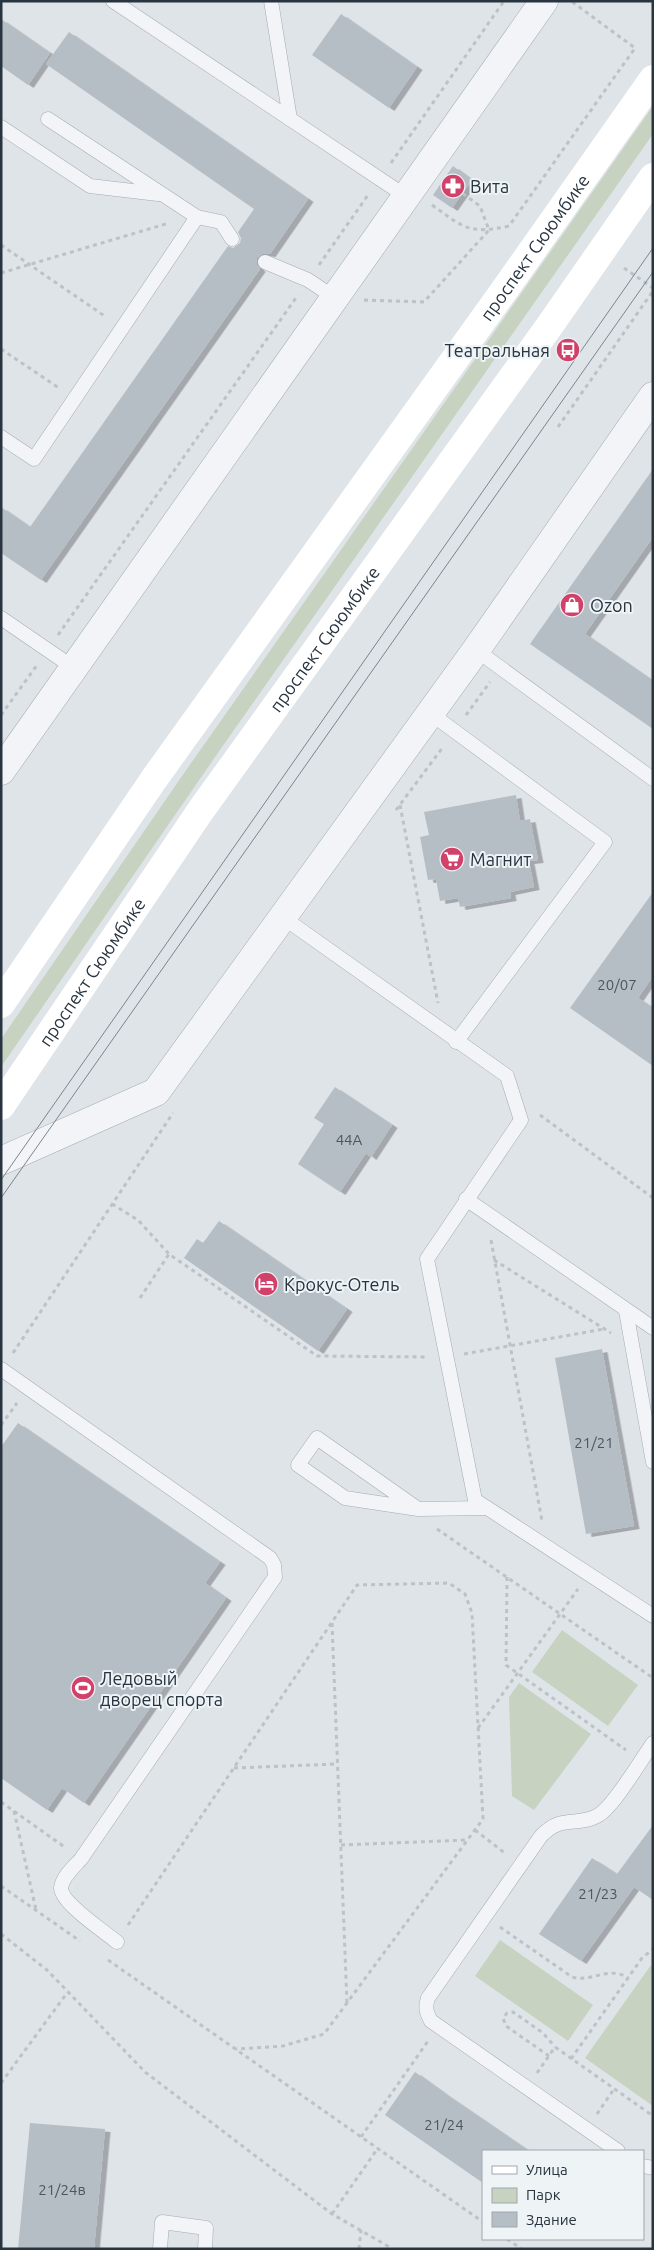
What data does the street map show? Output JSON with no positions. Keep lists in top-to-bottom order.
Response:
{
  "streets": {
    "main road": ["проспект Сююмбике"]
  },
  "places": {
    "pharmacy": ["Вита"],
    "bus stop": ["Театральная"],
    "shop": ["Ozon"],
    "supermarket": ["Магнит"],
    "hotel": ["Крокус-Отель"],
    "sports": ["Ледовый дворец спорта"]
  },
  "house_numbers": [
    "20/07",
    "44А",
    "21/21",
    "21/23",
    "21/24",
    "21/24в"
  ],
  "legend": ["Улица", "Парк", "Здание"]
}
